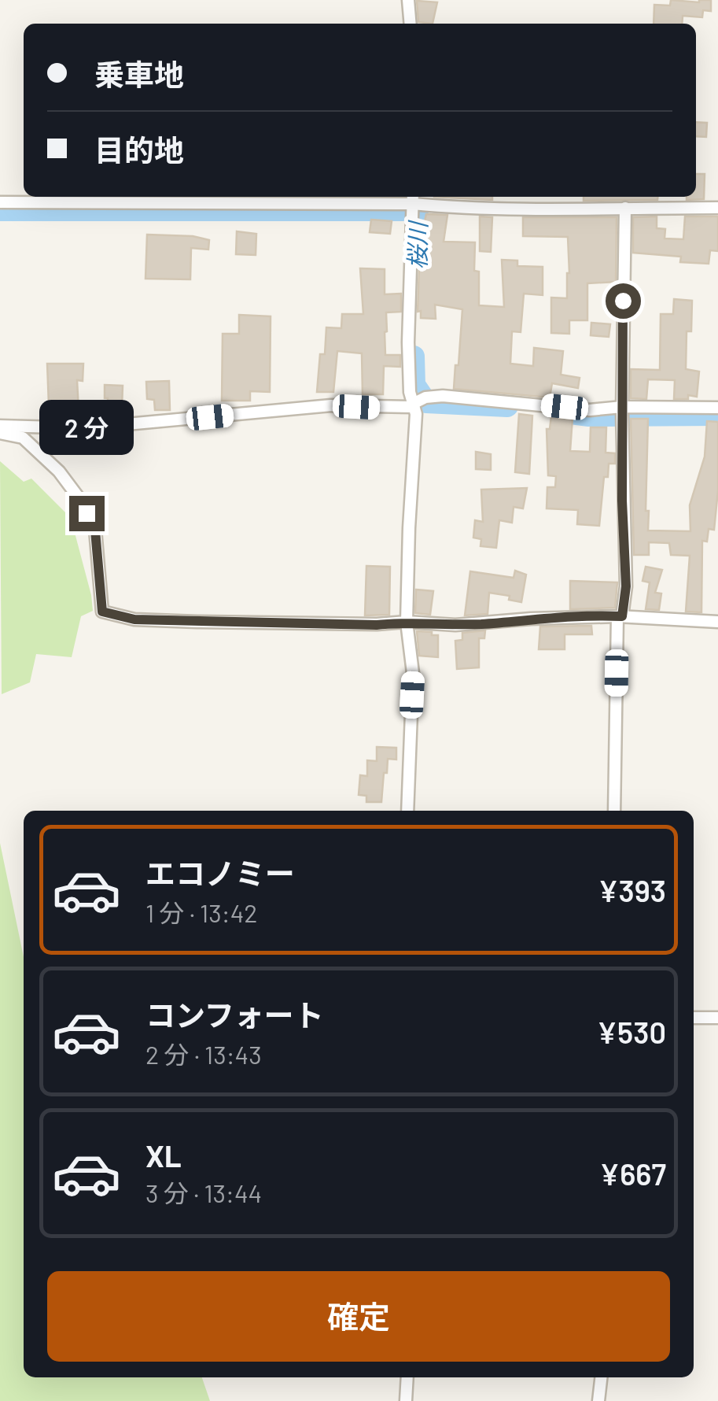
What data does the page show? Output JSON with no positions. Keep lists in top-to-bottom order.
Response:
{
  "water": ["桜川"],
  "page": {
    "banner": ["乗車地", "目的地"],
    "bubble": "2 分",
    "list": [
      {
        "name": "エコノミー",
        "note": "1 分 · 13:42",
        "value": "¥393"
      },
      {
        "name": "コンフォート",
        "note": "2 分 · 13:43",
        "value": "¥530"
      },
      {
        "name": "XL",
        "note": "3 分 · 13:44",
        "value": "¥667"
      }
    ],
    "buttons": "確定"
  }
}
